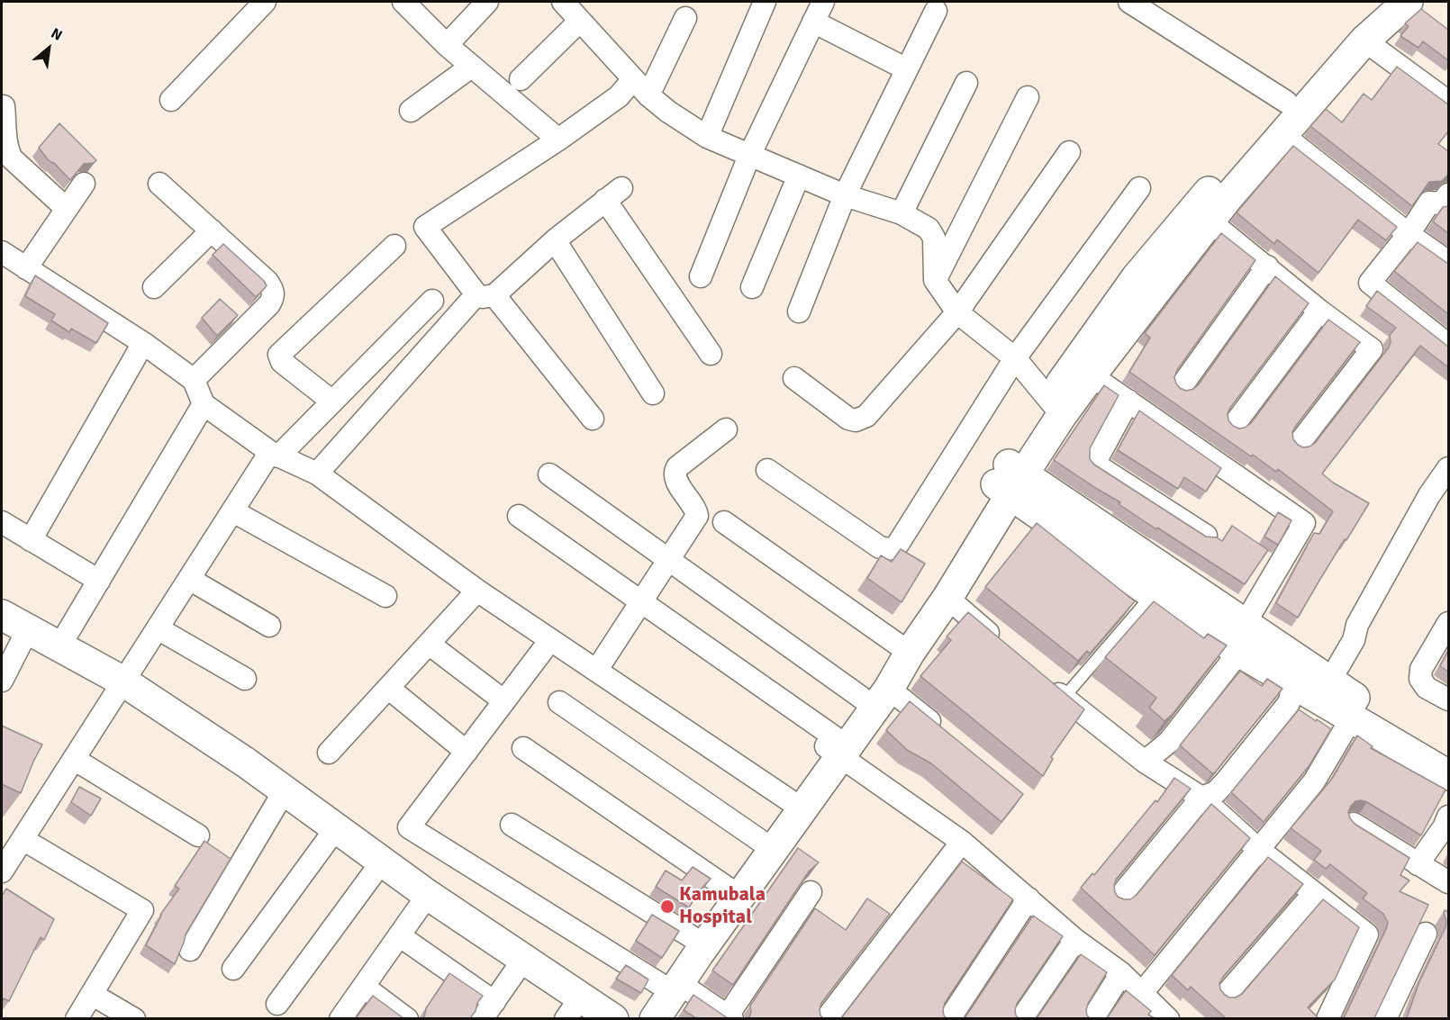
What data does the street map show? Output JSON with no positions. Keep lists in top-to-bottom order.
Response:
{
  "places": ["Kamubala Hospital"],
  "north": "top right"
}
